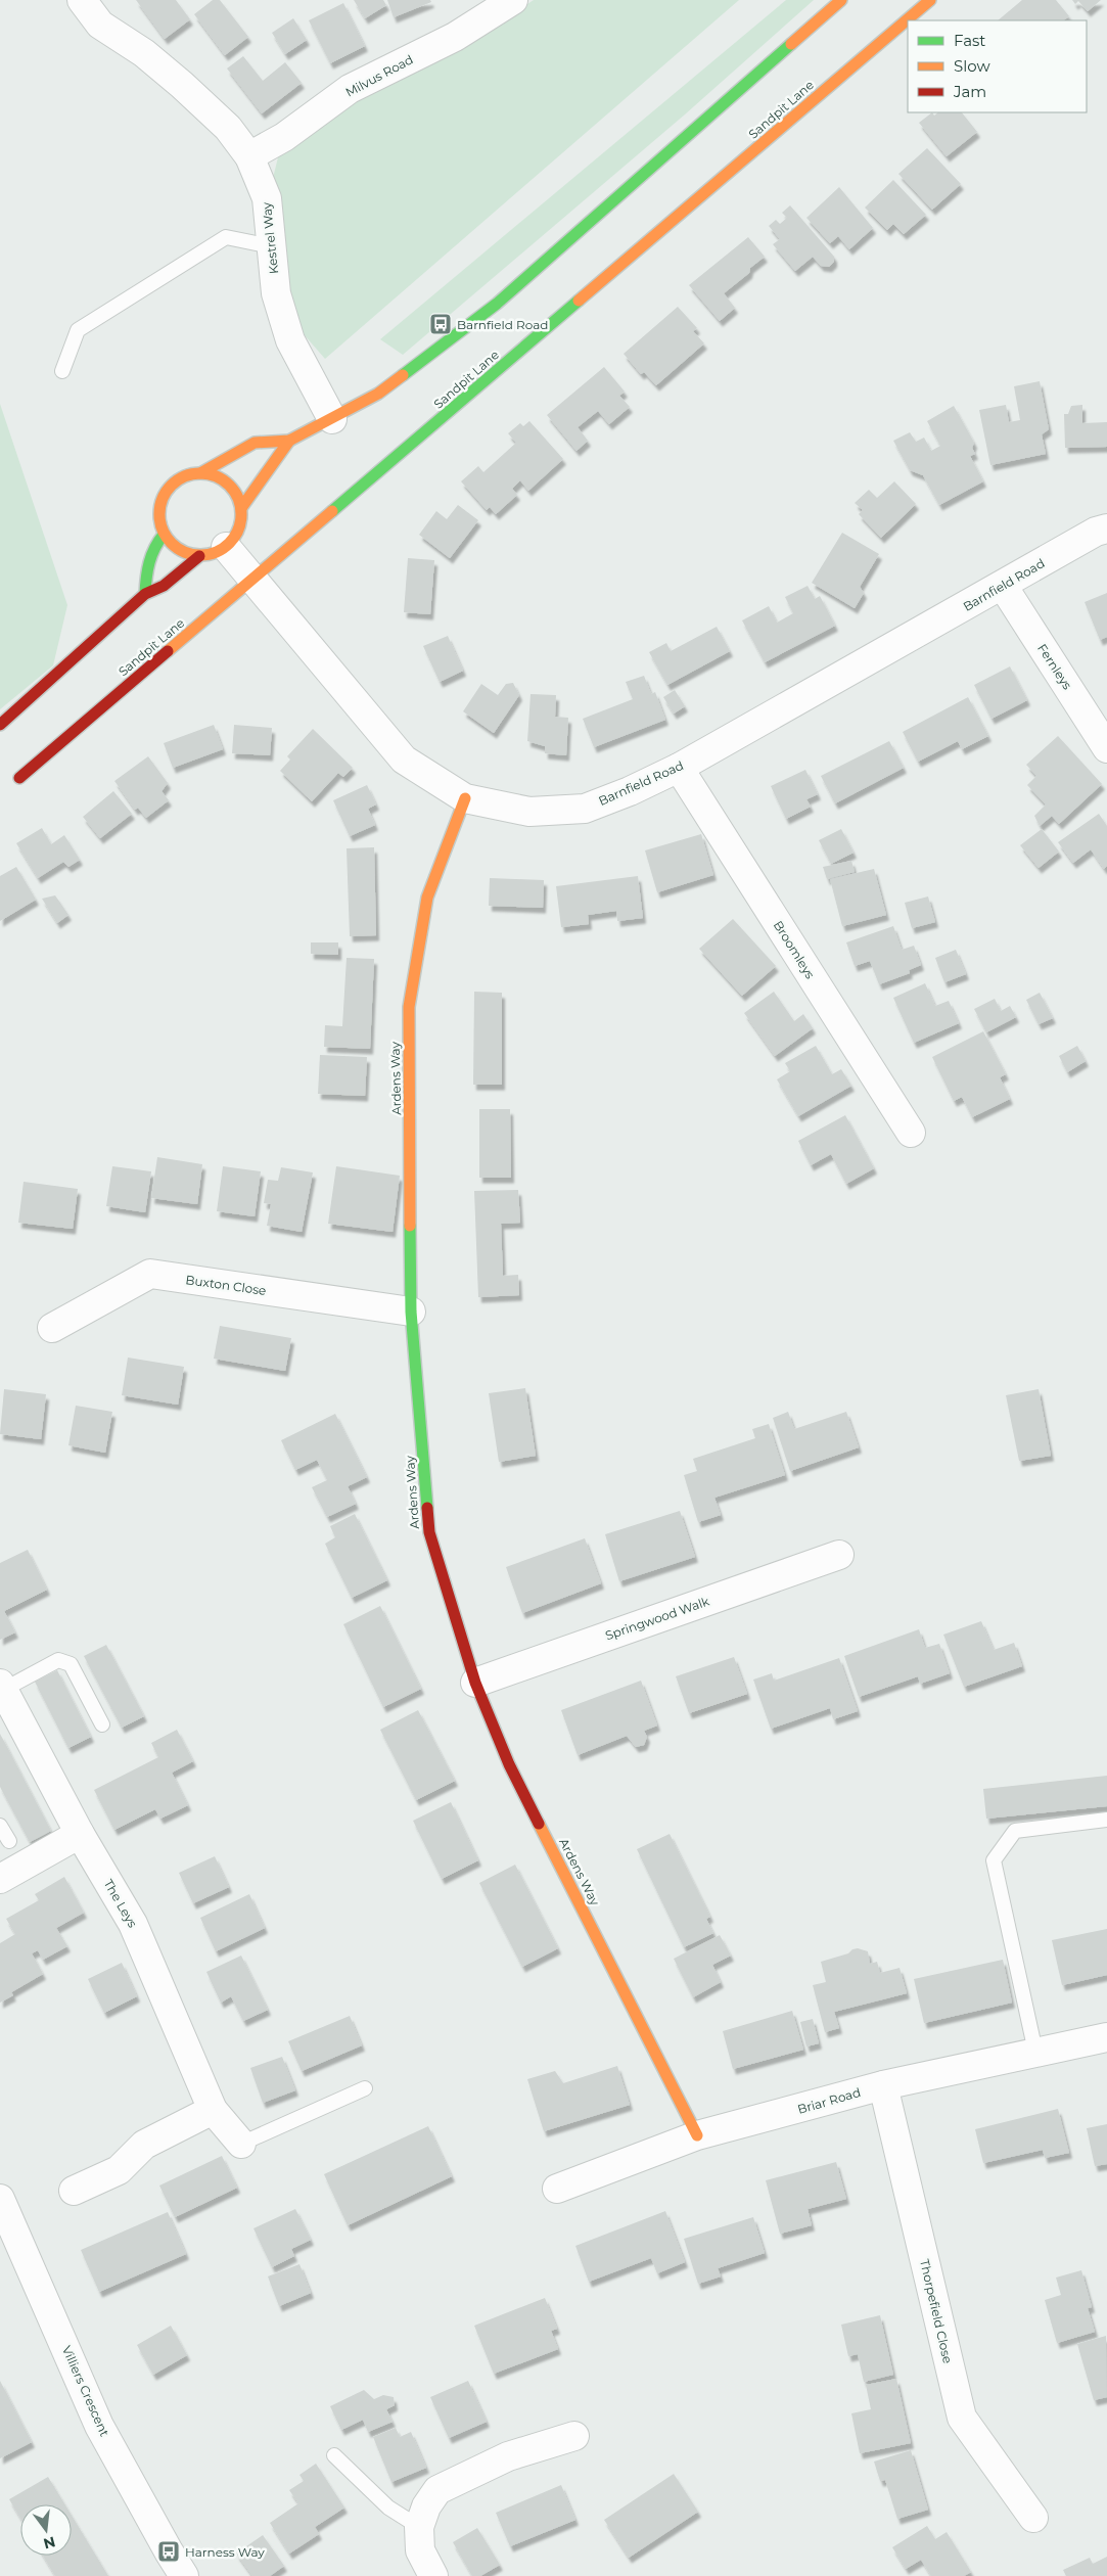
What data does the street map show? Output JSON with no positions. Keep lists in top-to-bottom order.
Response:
{
  "streets": {
    "street": [
      "Milvus Road",
      "Sandpit Lane",
      "Kestrel Way",
      "Barnfield Road",
      "Fernleys",
      "Broomleys",
      "Ardens Way",
      "Buxton Close",
      "Springwood Walk",
      "The Leys",
      "Briar Road",
      "Thorpefield Close",
      "Villiers Crescent"
    ]
  },
  "crossings": [
    ["Milvus Road", "Kestrel Way"],
    ["Sandpit Lane", "Barnfield Road"],
    ["Barnfield Road", "Fernleys"],
    ["Barnfield Road", "Broomleys"],
    ["Barnfield Road", "Ardens Way"],
    ["Ardens Way", "Buxton Close"],
    ["Ardens Way", "Springwood Walk"],
    ["Ardens Way", "Briar Road"],
    ["Briar Road", "Thorpefield Close"]
  ],
  "places": {
    "bus stop": ["Barnfield Road", "Harness Way"]
  },
  "legend": ["Fast", "Slow", "Jam"],
  "north": "bottom"
}
